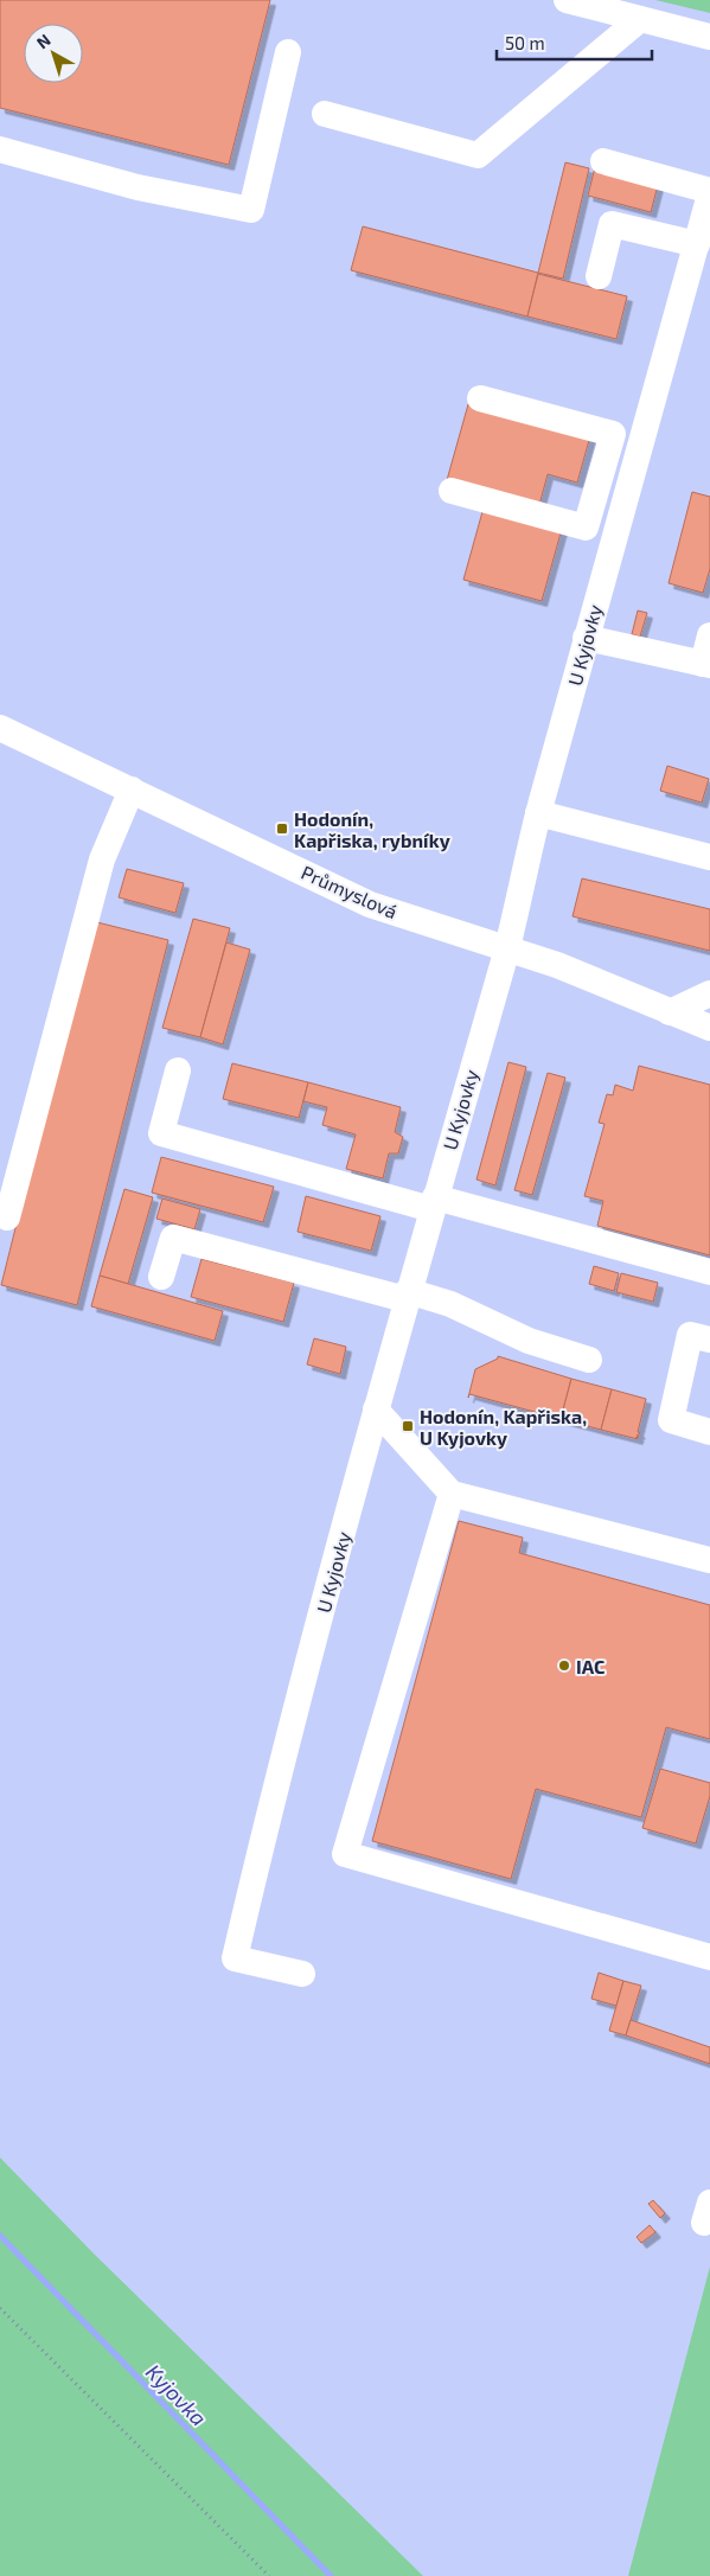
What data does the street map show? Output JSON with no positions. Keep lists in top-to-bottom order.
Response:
{
  "streets": {
    "lane": ["U Kyjovky", "Průmyslová"]
  },
  "crossings": [
    ["U Kyjovky", "Průmyslová"]
  ],
  "water": ["Kyjovka"],
  "places": {
    "transit": ["Hodonín, Kapřiska, rybníky", "Hodonín, Kapřiska, U Kyjovky"],
    "other": ["IAC"]
  },
  "scale_bar": "50 m",
  "north": "top left"
}
